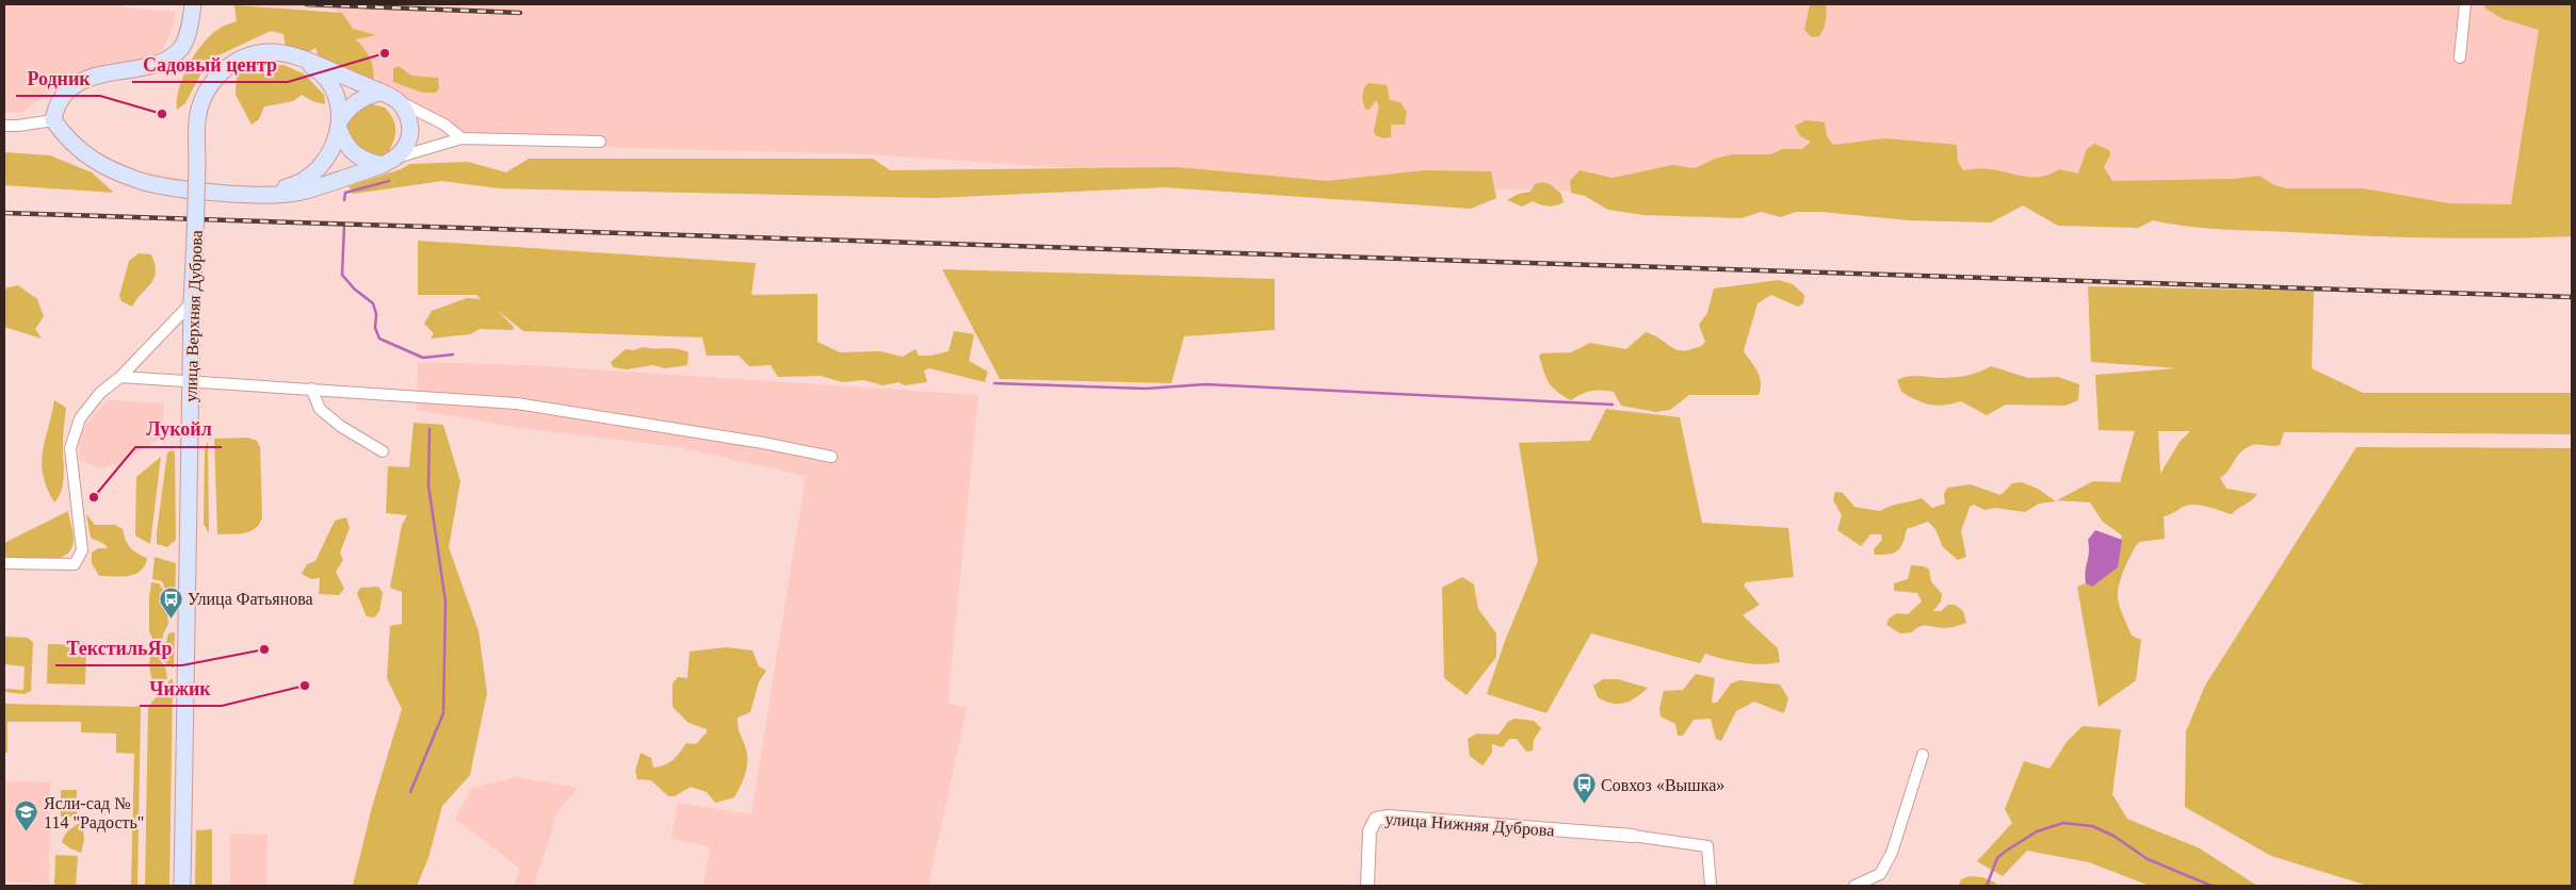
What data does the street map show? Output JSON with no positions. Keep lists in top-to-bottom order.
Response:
{
  "streets": {
    "main road": ["улица Верхняя Дуброва"],
    "street": ["улица Нижняя Дуброва"]
  },
  "places": {
    "other": [
      "Садовый центр",
      "Родник",
      "Лукойл",
      "ТекстильЯр",
      "Чижик"
    ],
    "bus stop": ["Улица Фатьянова", "Совхоз «Вышка»"],
    "school or university": ["Ясли-сад № 114 \"Радость\""]
  }
}
